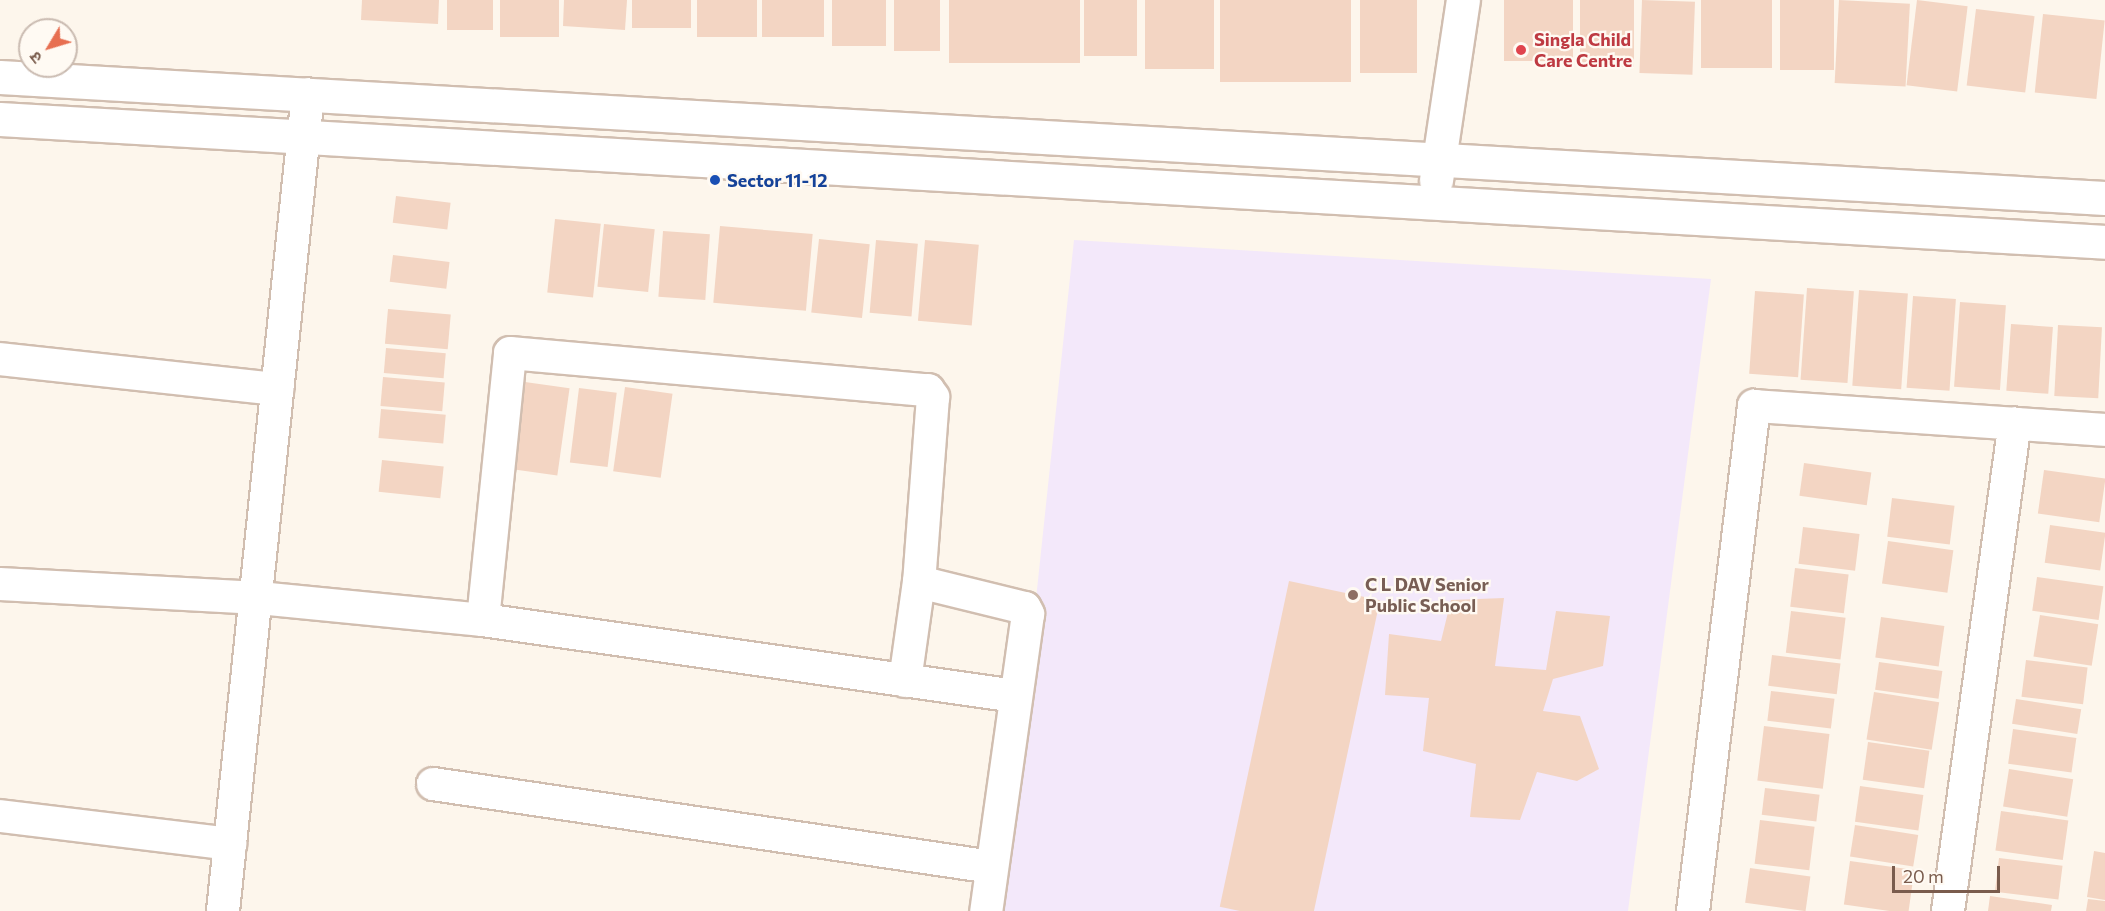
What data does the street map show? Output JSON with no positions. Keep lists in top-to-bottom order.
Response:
{
  "places": ["Singla Child Care Centre", "Sector 11-12", "C L DAV Senior Public School"],
  "scale_bar": "20 m",
  "north": "bottom left"
}
